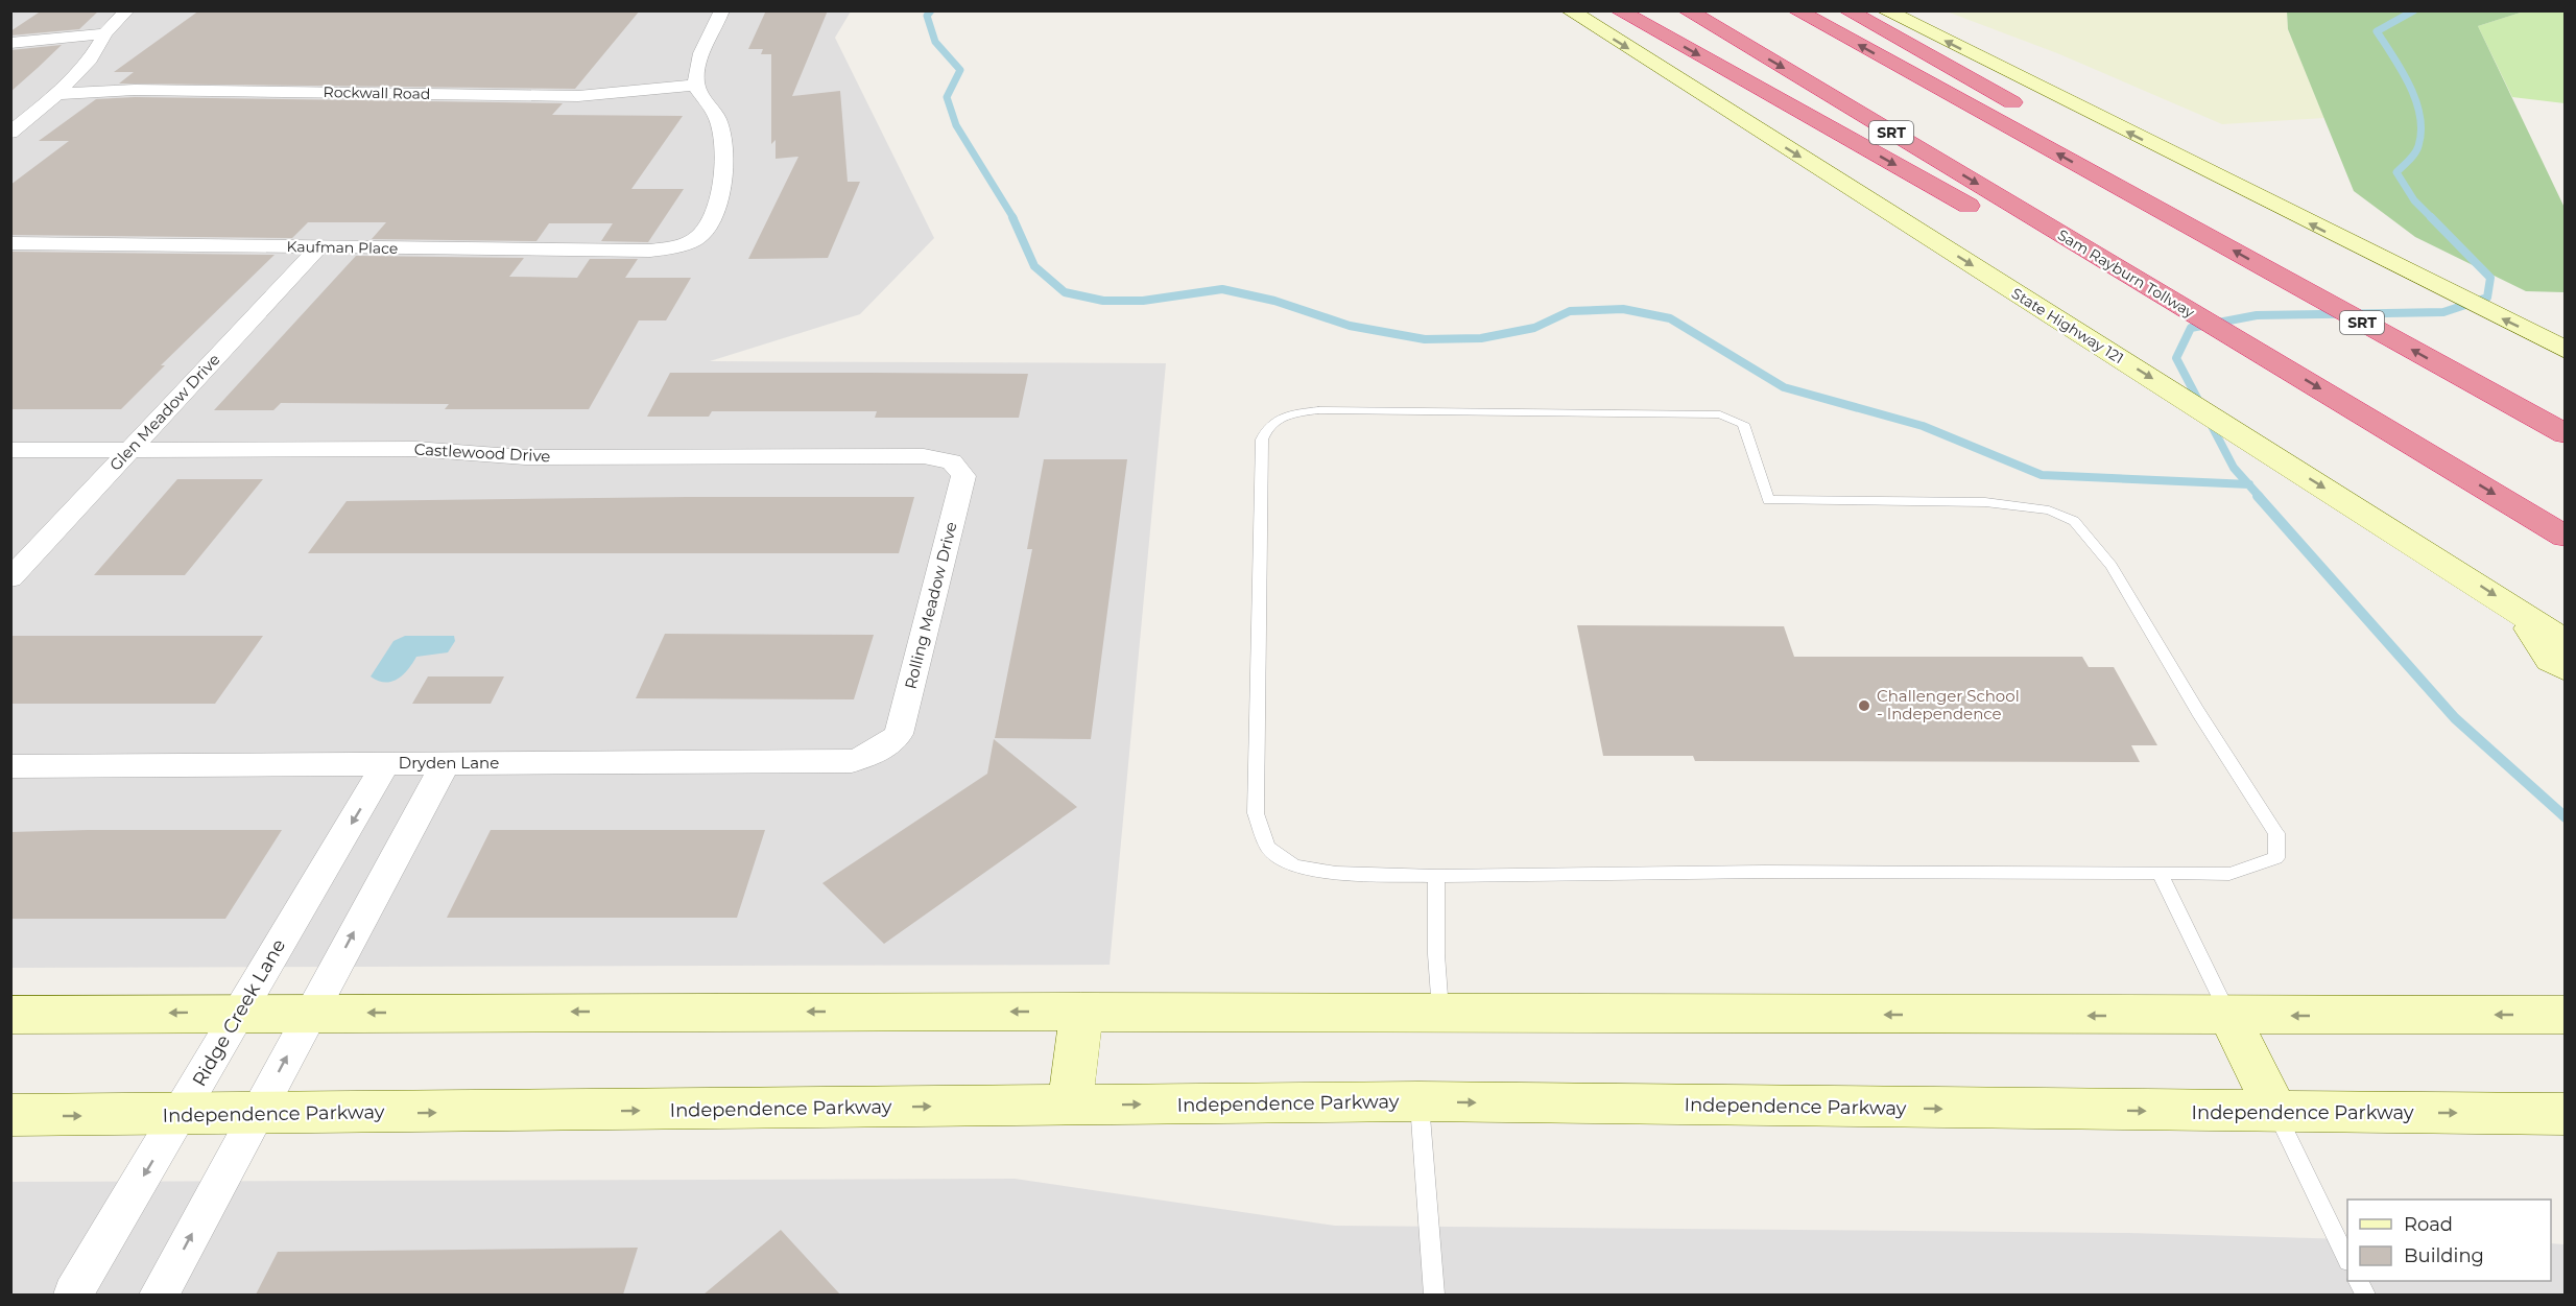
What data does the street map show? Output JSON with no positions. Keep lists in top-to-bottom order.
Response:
{
  "streets": {
    "highway": ["SRT", "Sam Rayburn Tollway"],
    "main road": ["State Highway 121", "Independence Parkway"],
    "street": [
      "Rockwall Road",
      "Kaufman Place",
      "Glen Meadow Drive",
      "Castlewood Drive",
      "Rolling Meadow Drive",
      "Dryden Lane",
      "Ridge Creek Lane"
    ]
  },
  "crossings": [
    ["Rockwall Road", "Kaufman Place"],
    ["Kaufman Place", "Glen Meadow Drive"],
    ["Glen Meadow Drive", "Castlewood Drive"],
    ["Castlewood Drive", "Rolling Meadow Drive"],
    ["Rolling Meadow Drive", "Dryden Lane"],
    ["Dryden Lane", "Ridge Creek Lane"],
    ["Ridge Creek Lane", "Independence Parkway"]
  ],
  "places": ["Challenger School - Independence"],
  "legend": ["Road", "Building"]
}
